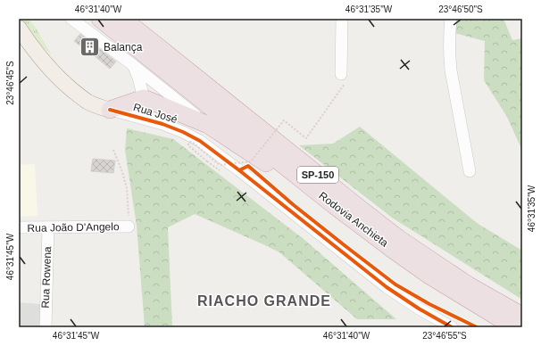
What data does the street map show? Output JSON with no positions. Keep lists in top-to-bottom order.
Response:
{
  "streets": {
    "highway": ["SP-150", "Rodovia Anchieta"],
    "main road": ["Rua José"],
    "street": ["Rua João D'Angelo", "Rua Rowena"]
  },
  "crossings": [
    ["Rua João D'Angelo", "Rua Rowena"]
  ],
  "districts": ["RIACHO GRANDE"],
  "places": {
    "building": ["Balança"]
  },
  "coordinates": [
    "46°31'40\"W",
    "46°31'35\"W",
    "23°46'50\"S",
    "23°46'45\"S",
    "46°31'45\"W",
    "23°46'55\"S"
  ]
}
